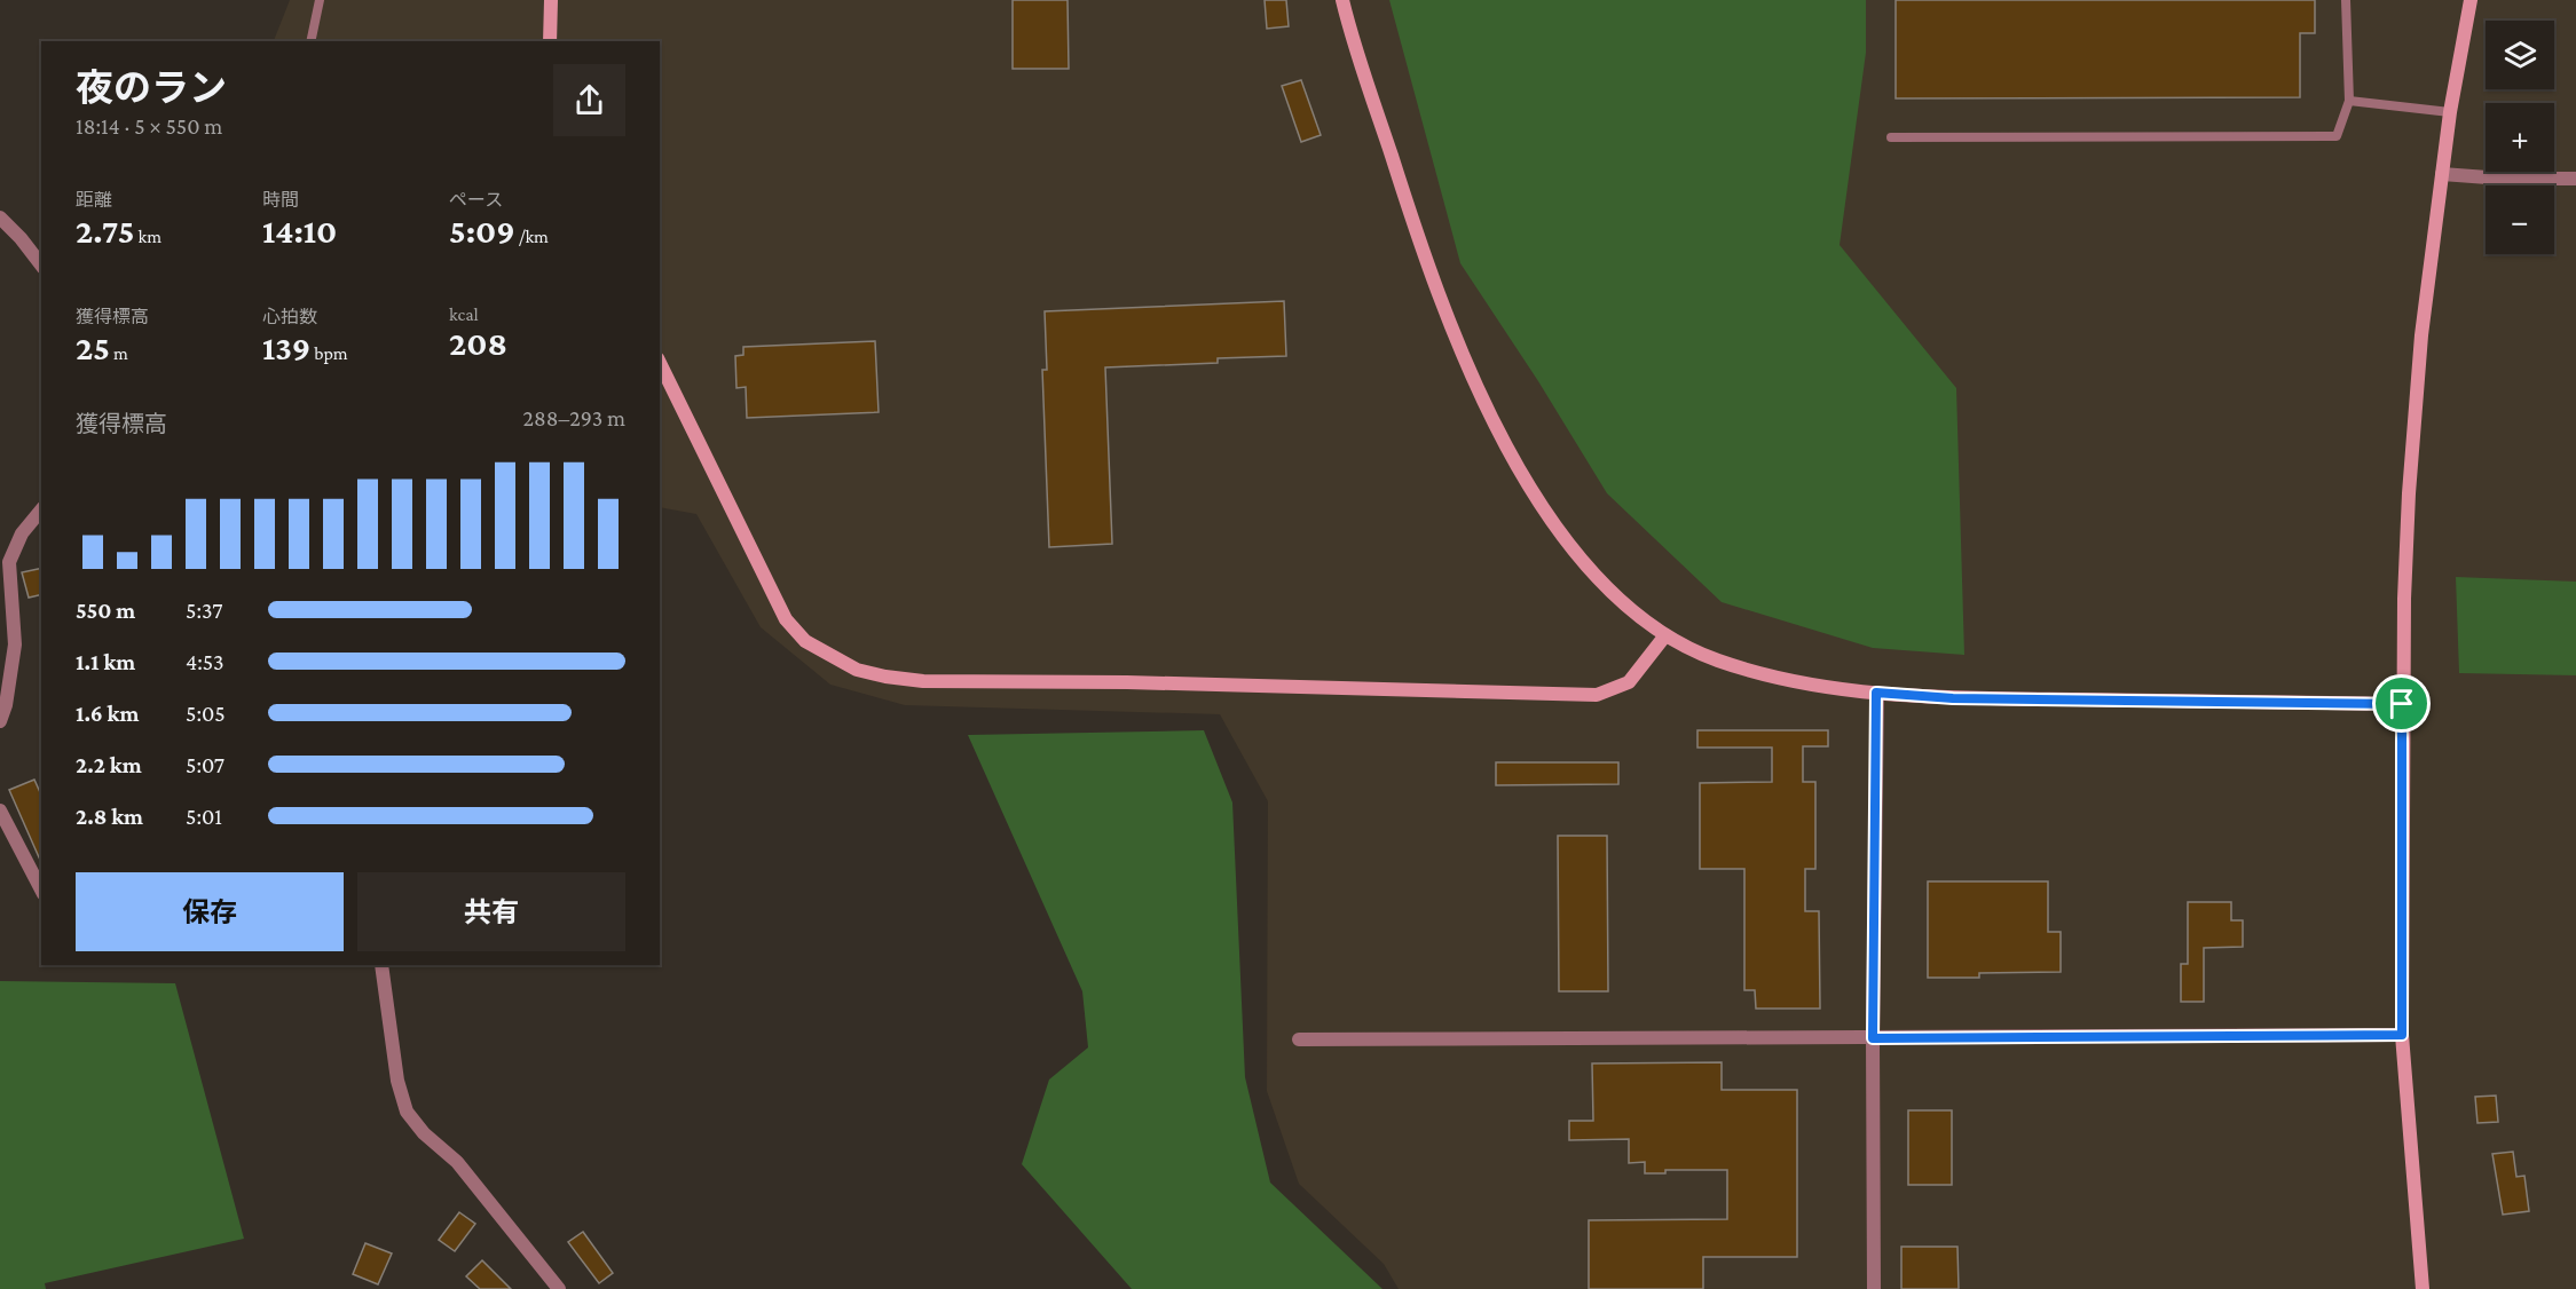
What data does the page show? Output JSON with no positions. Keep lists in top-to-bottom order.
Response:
{
  "page": {
    "map_buttons": ["+", "−"],
    "heading": ["夜のラン", "18:14 · 5 × 550 m"],
    "stats": [
      ["距離", "2.75 km"],
      ["時間", "14:10"],
      ["ペース", "5:09 /km"],
      ["獲得標高", "25 m"],
      ["心拍数", "139 bpm"],
      ["kcal", "208"]
    ],
    "chart": ["獲得標高", "288–293 m"],
    "list": [
      {
        "name": "550 m",
        "note": "5:37"
      },
      {
        "name": "1.1 km",
        "note": "4:53"
      },
      {
        "name": "1.6 km",
        "note": "5:05"
      },
      {
        "name": "2.2 km",
        "note": "5:07"
      },
      {
        "name": "2.8 km",
        "note": "5:01"
      }
    ],
    "buttons": ["保存", "共有"]
  }
}
